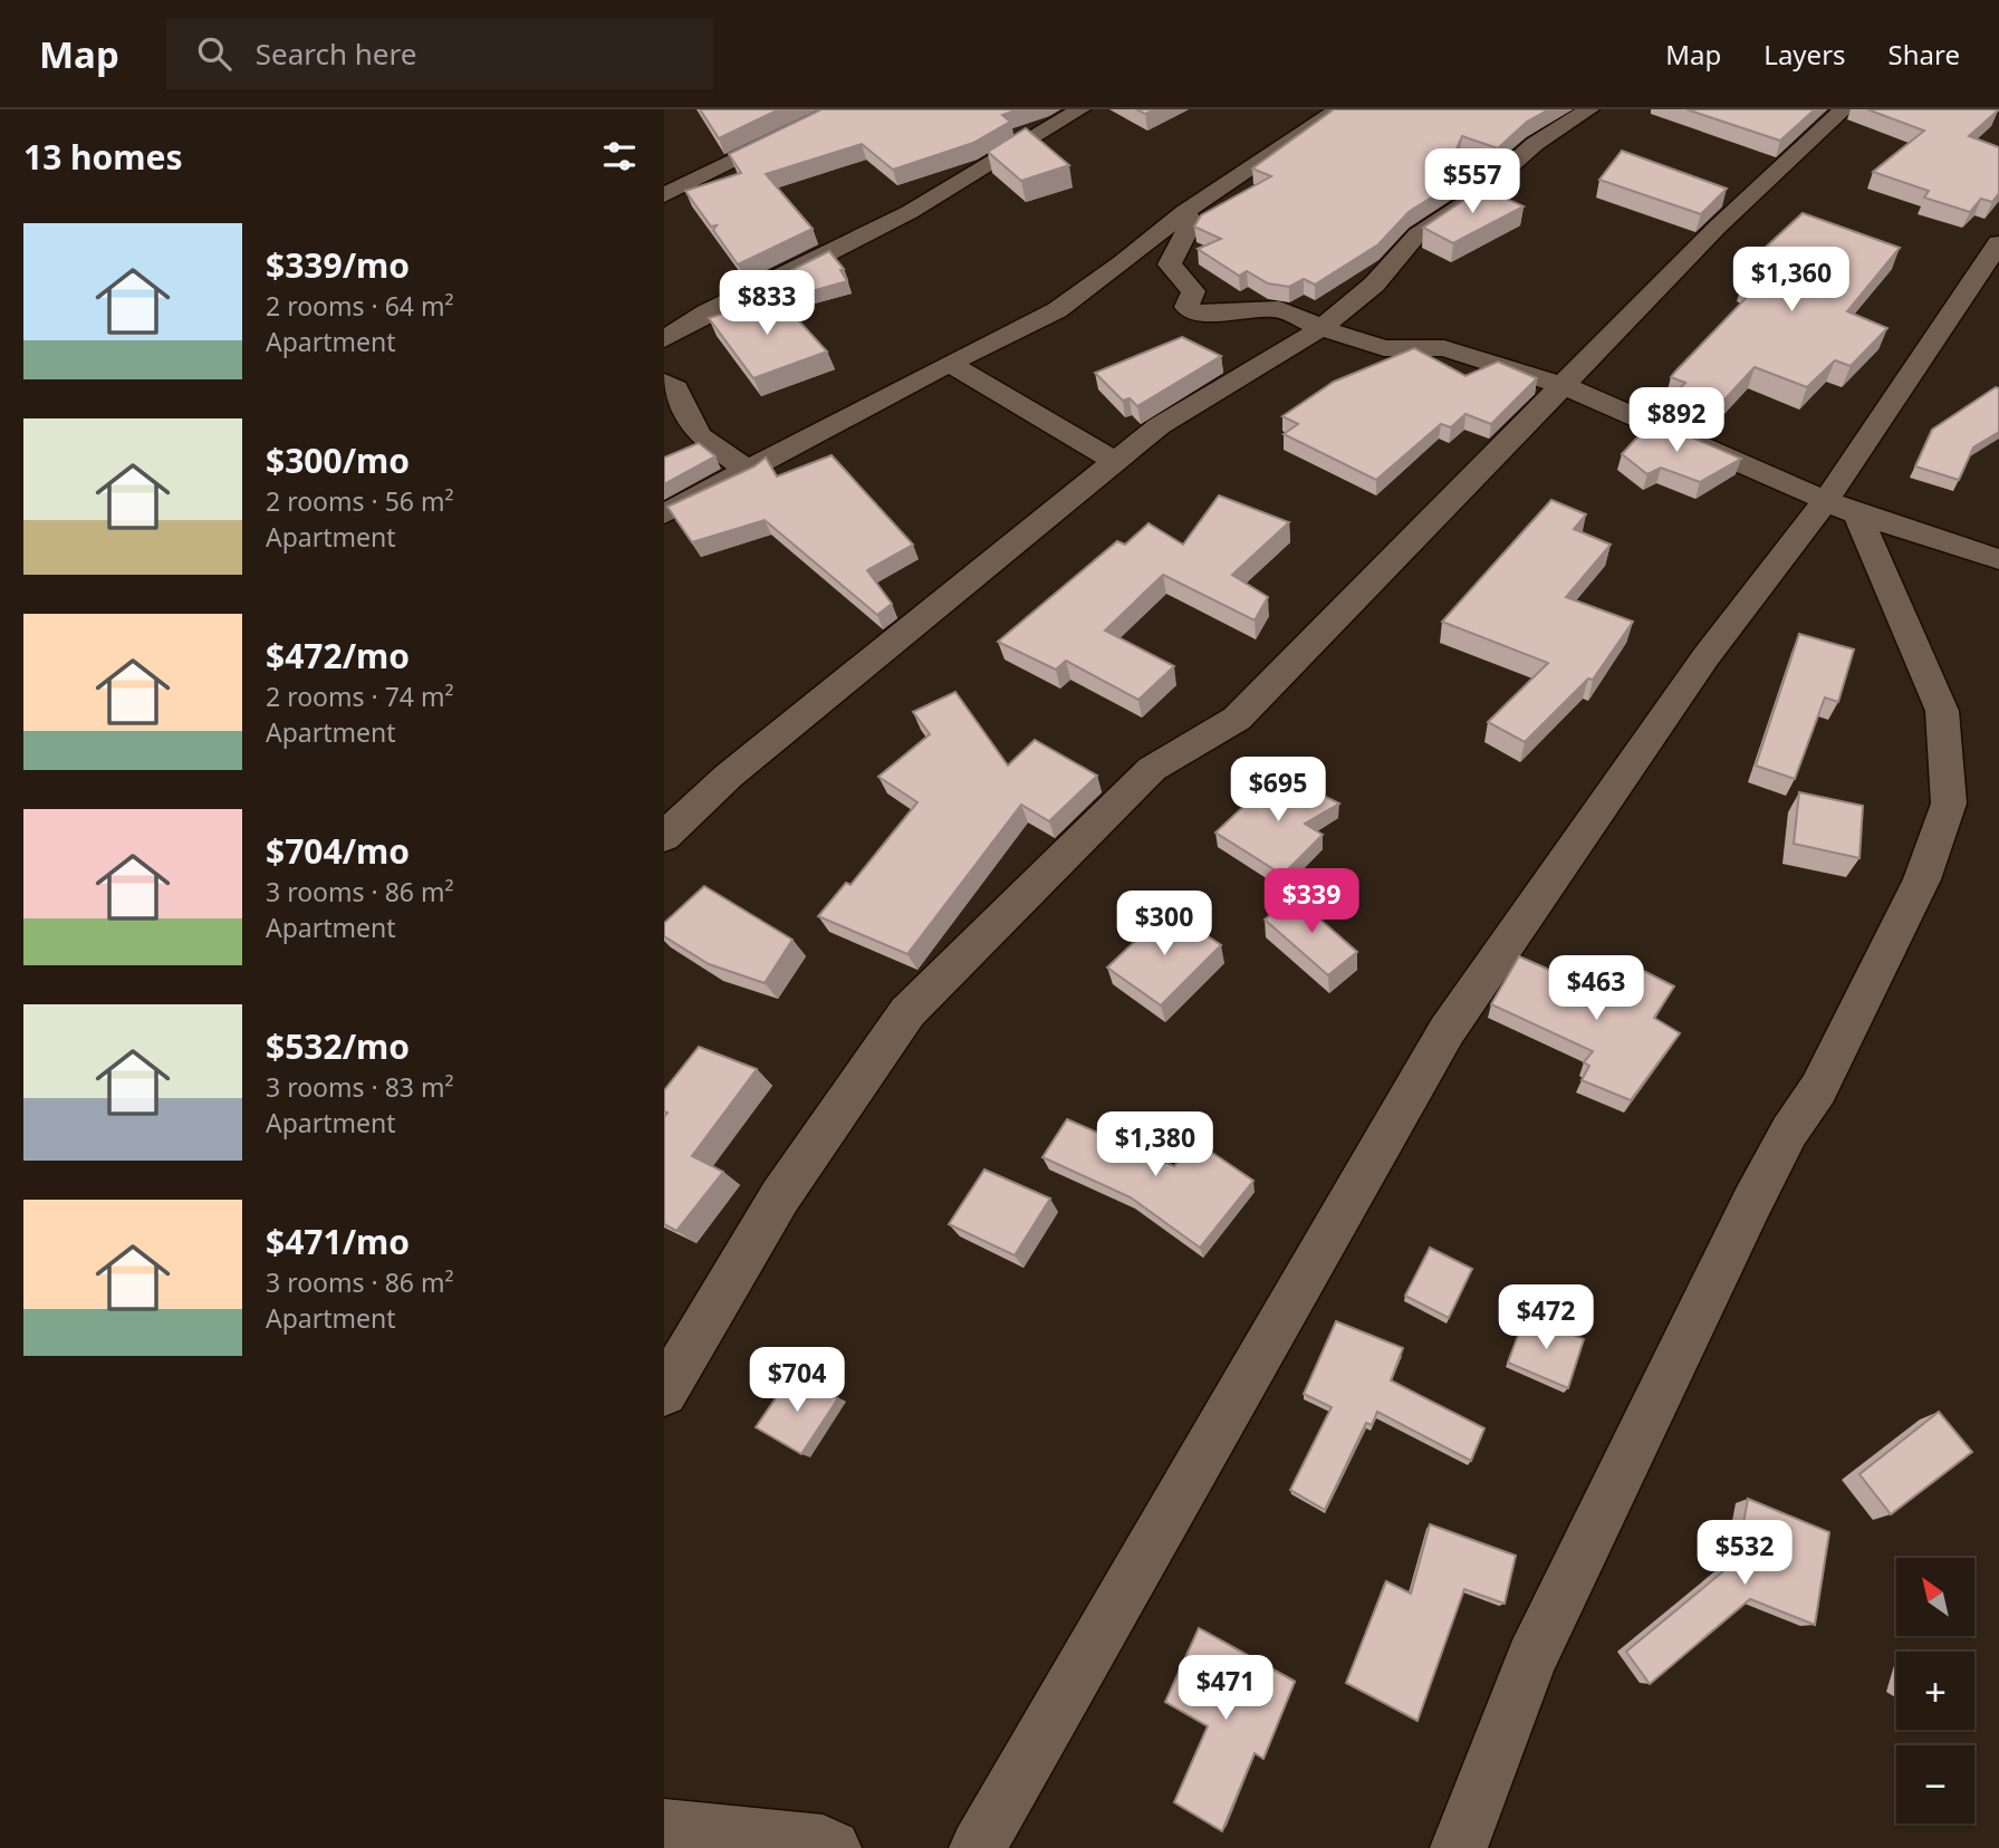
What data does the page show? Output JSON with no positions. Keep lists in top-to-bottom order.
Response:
{
  "north": "top left",
  "page": {
    "header": "Map",
    "search": "Search here",
    "nav": ["Map", "Layers", "Share"],
    "heading": "13 homes",
    "price": [
      "$557",
      "$1,360",
      "$833",
      "$892",
      "$695",
      "$339",
      "$300",
      "$463",
      "$1,380",
      "$472",
      "$704",
      "$532",
      "$471"
    ],
    "list": [
      {
        "name": "$339/mo",
        "note": "2 rooms · 64 m² · Apartment"
      },
      {
        "name": "$300/mo",
        "note": "2 rooms · 56 m² · Apartment"
      },
      {
        "name": "$472/mo",
        "note": "2 rooms · 74 m² · Apartment"
      },
      {
        "name": "$704/mo",
        "note": "3 rooms · 86 m² · Apartment"
      },
      {
        "name": "$532/mo",
        "note": "3 rooms · 83 m² · Apartment"
      },
      {
        "name": "$471/mo",
        "note": "3 rooms · 86 m² · Apartment"
      }
    ],
    "map_buttons": ["+", "−"]
  }
}
